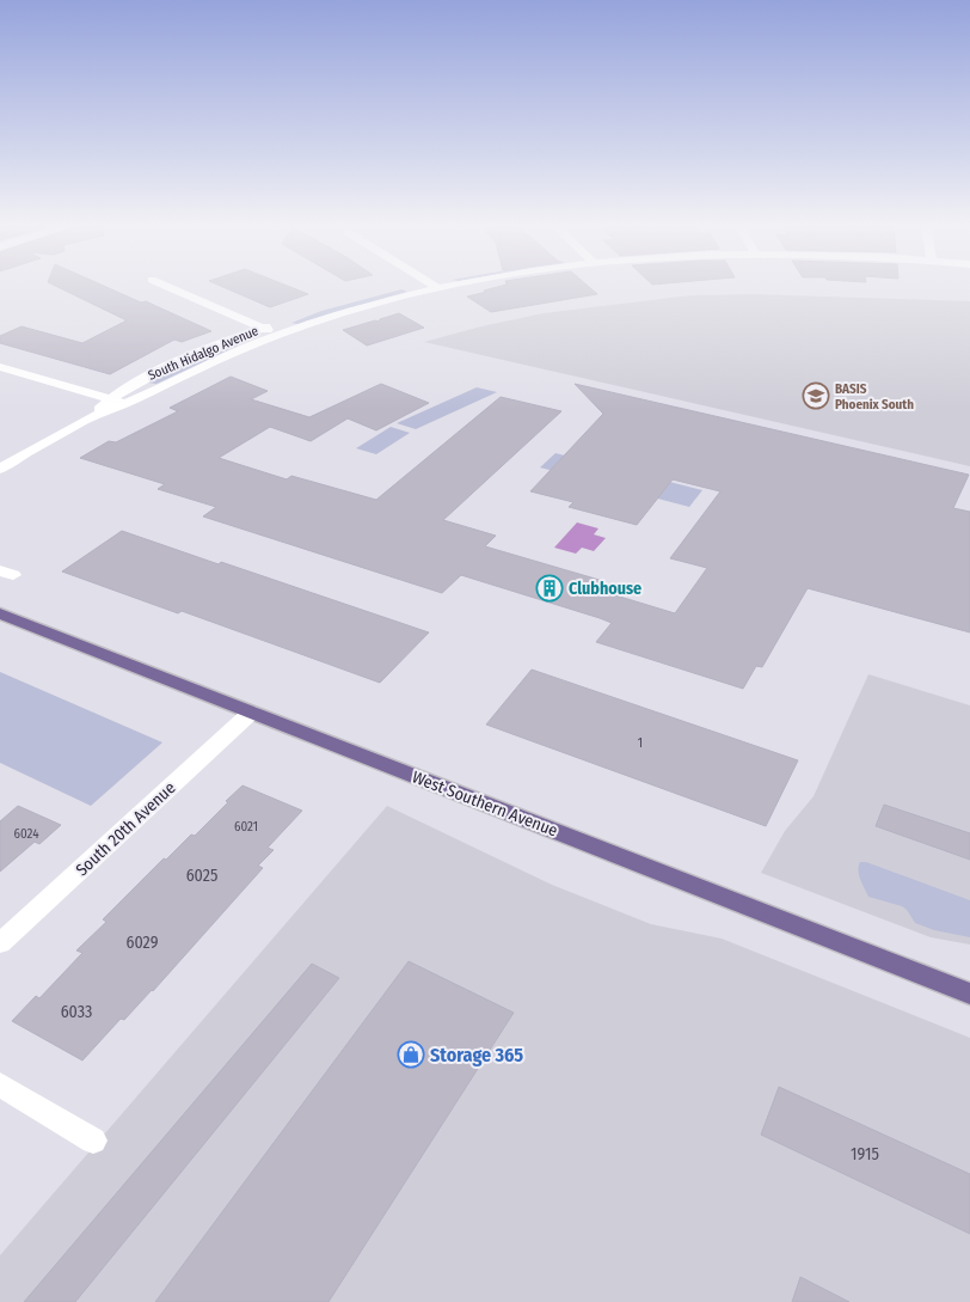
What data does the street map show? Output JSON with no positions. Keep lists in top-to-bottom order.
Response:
{
  "streets": {
    "main road": ["West Southern Avenue"],
    "street": ["South Hidalgo Avenue", "South 20th Avenue"]
  },
  "crossings": [
    ["West Southern Avenue", "South 20th Avenue"]
  ],
  "places": {
    "school or university": ["BASIS Phoenix South"],
    "building": ["Clubhouse"],
    "shop": ["Storage 365"]
  },
  "house_numbers": [
    "1",
    "6021",
    "6024",
    "6025",
    "6029",
    "6033",
    "1915"
  ]
}
